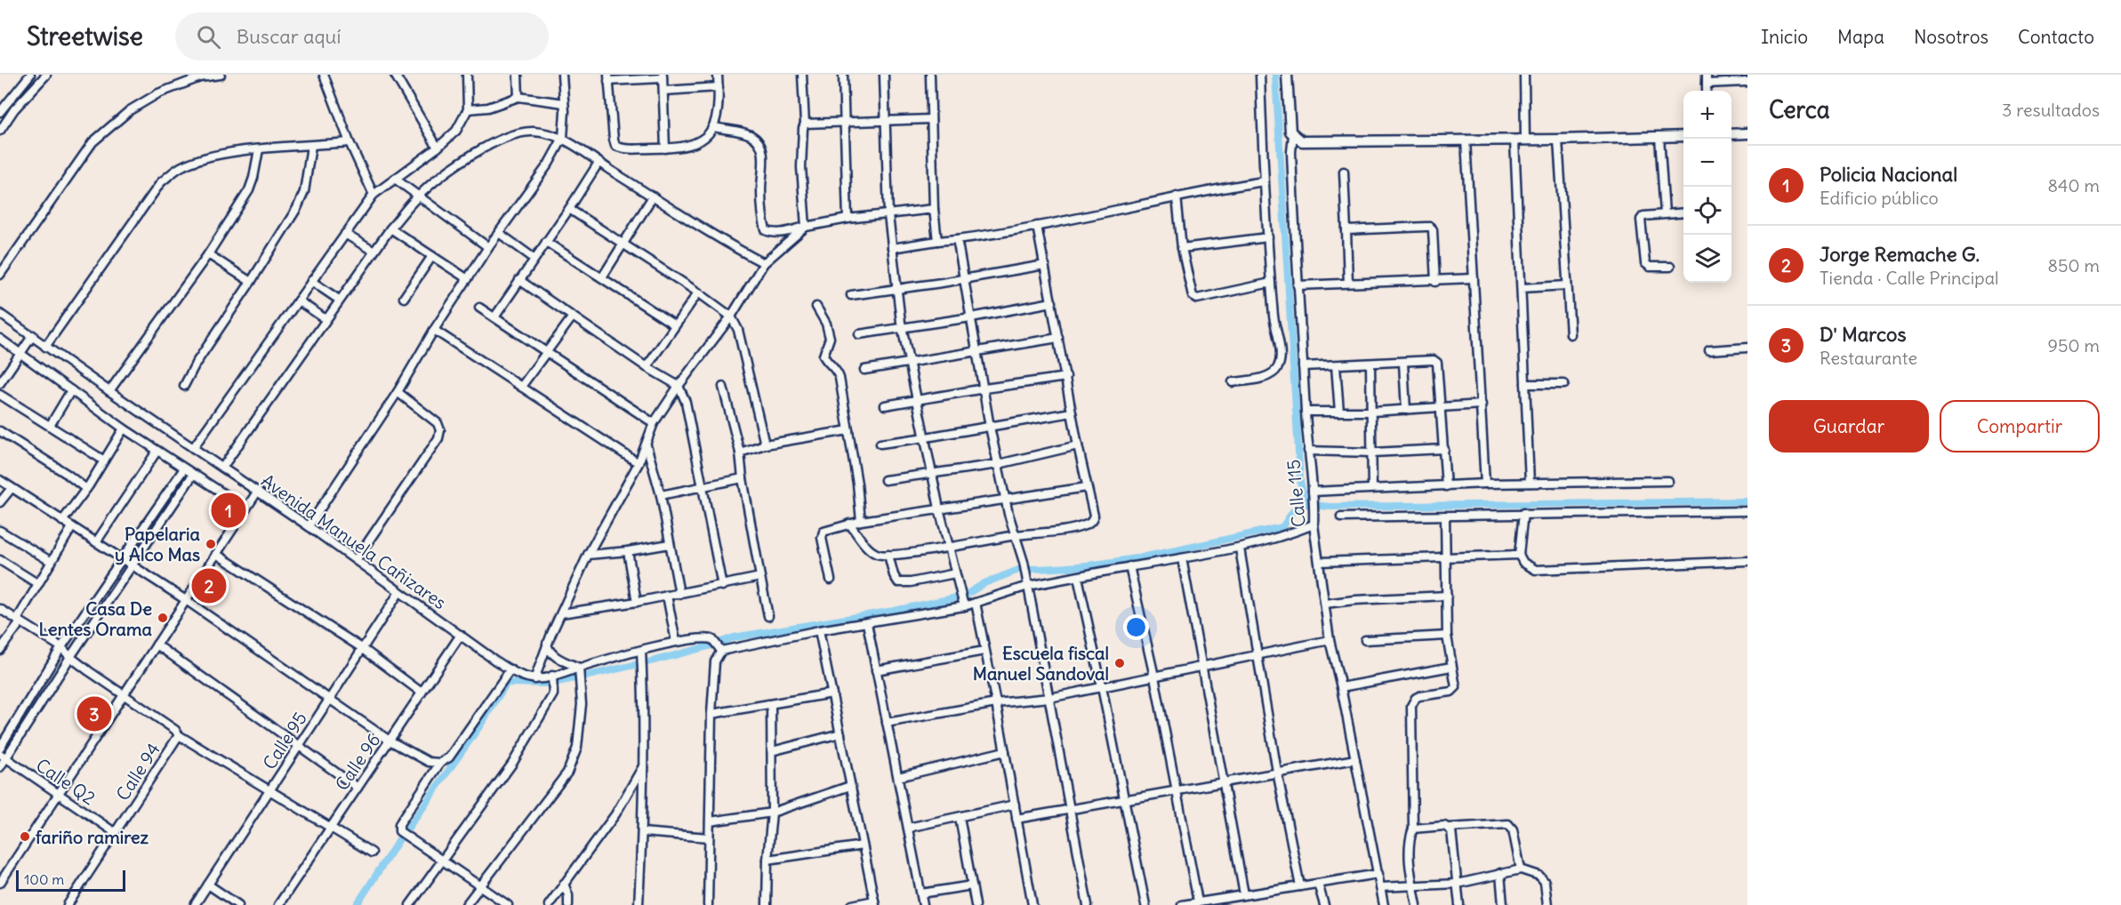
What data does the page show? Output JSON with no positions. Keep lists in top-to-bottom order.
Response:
{
  "streets": {
    "street": [
      "Calle 115",
      "Avenida Manuela Cañizares",
      "Calle 95",
      "Calle 96",
      "Calle 94",
      "Calle Q2"
    ]
  },
  "crossings": [
    ["Avenida Manuela Cañizares", "Calle 95"],
    ["Avenida Manuela Cañizares", "Calle 96"],
    ["Calle 94", "Calle Q2"]
  ],
  "places": [
    "Papelaria y Alco Mas",
    "Casa De Lentes Orama",
    "Escuela fiscal Manuel Sandoval",
    "fariño ramirez"
  ],
  "scale_bar": "100 m",
  "page": {
    "header": "Streetwise",
    "search": "Buscar aquí",
    "nav": [
      "Inicio",
      "Mapa",
      "Nosotros",
      "Contacto"
    ],
    "heading": ["Cerca", "3 resultados"],
    "map_buttons": ["+", "−"],
    "list": [
      {
        "mark": "1",
        "name": "Policia Nacional",
        "note": "Edificio público",
        "value": "840 m"
      },
      {
        "mark": "2",
        "name": "Jorge Remache G.",
        "note": "Tienda · Calle Principal",
        "value": "850 m"
      },
      {
        "mark": "3",
        "name": "D' Marcos",
        "note": "Restaurante",
        "value": "950 m"
      }
    ],
    "buttons": ["Guardar", "Compartir"],
    "pins": ["1", "2", "3"],
    "scale": "100 m"
  }
}
